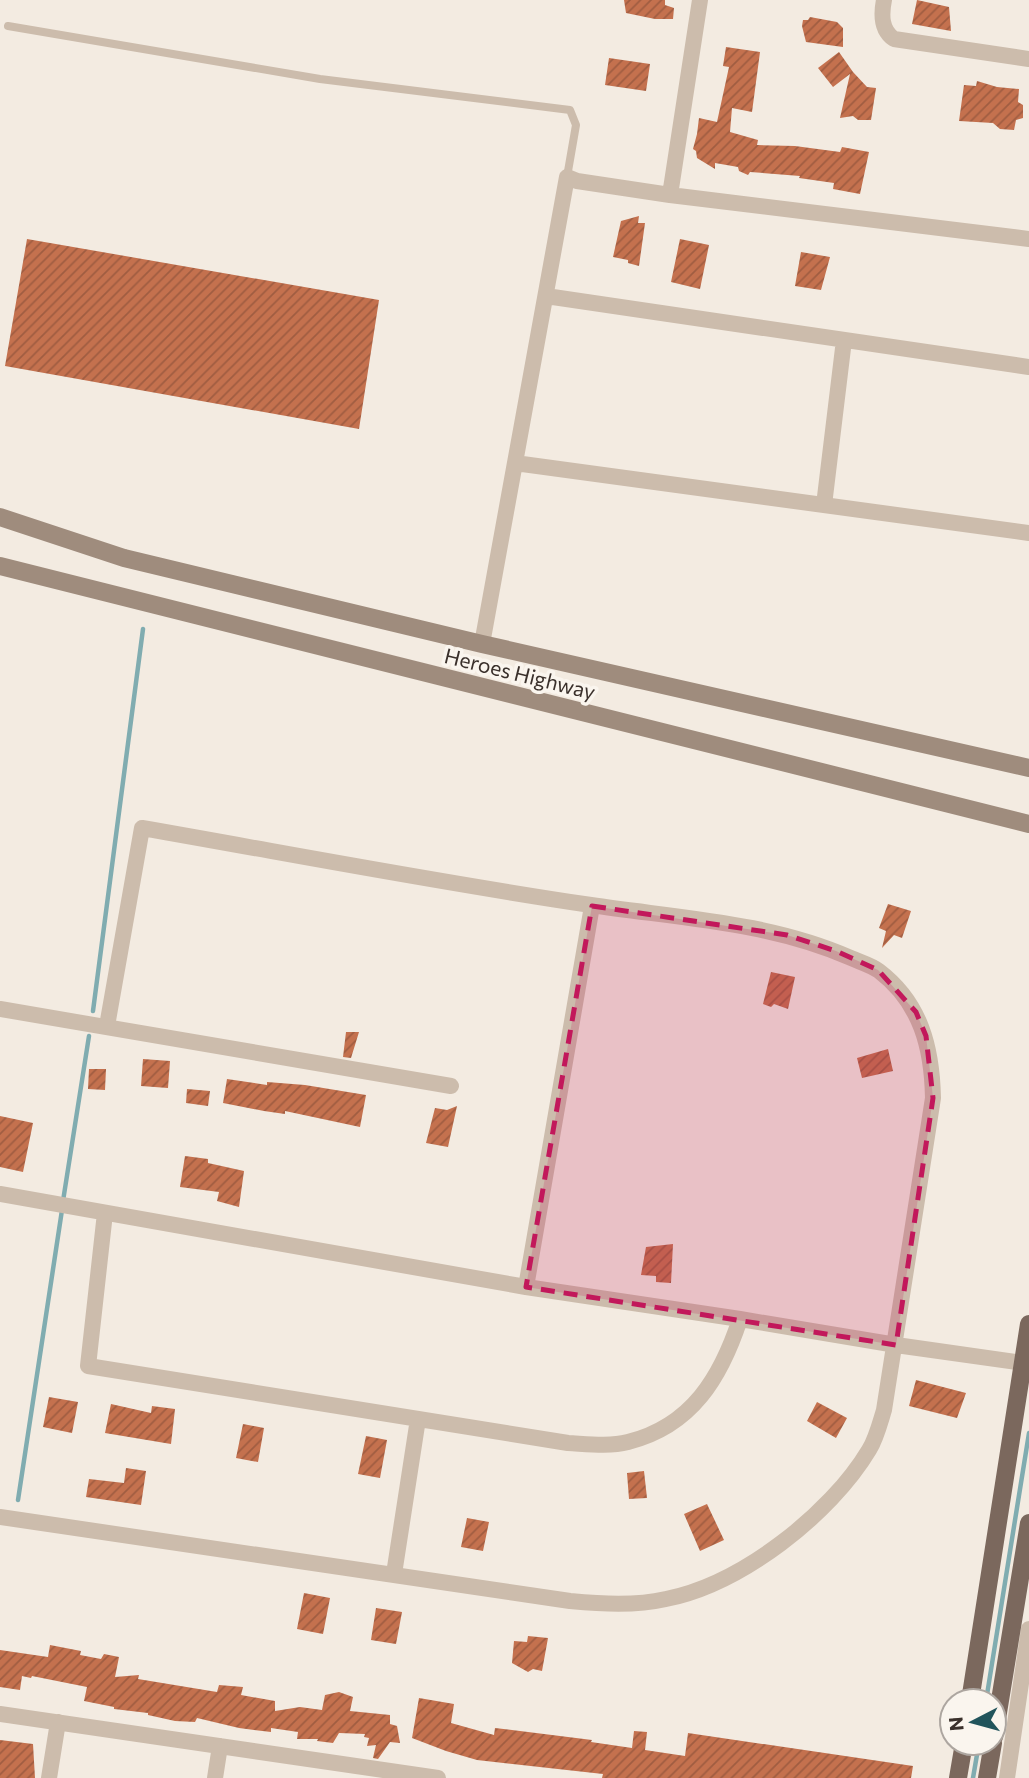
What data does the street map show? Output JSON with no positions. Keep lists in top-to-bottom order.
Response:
{
  "streets": {
    "main road": ["Heroes Highway"]
  },
  "north": "left"
}
